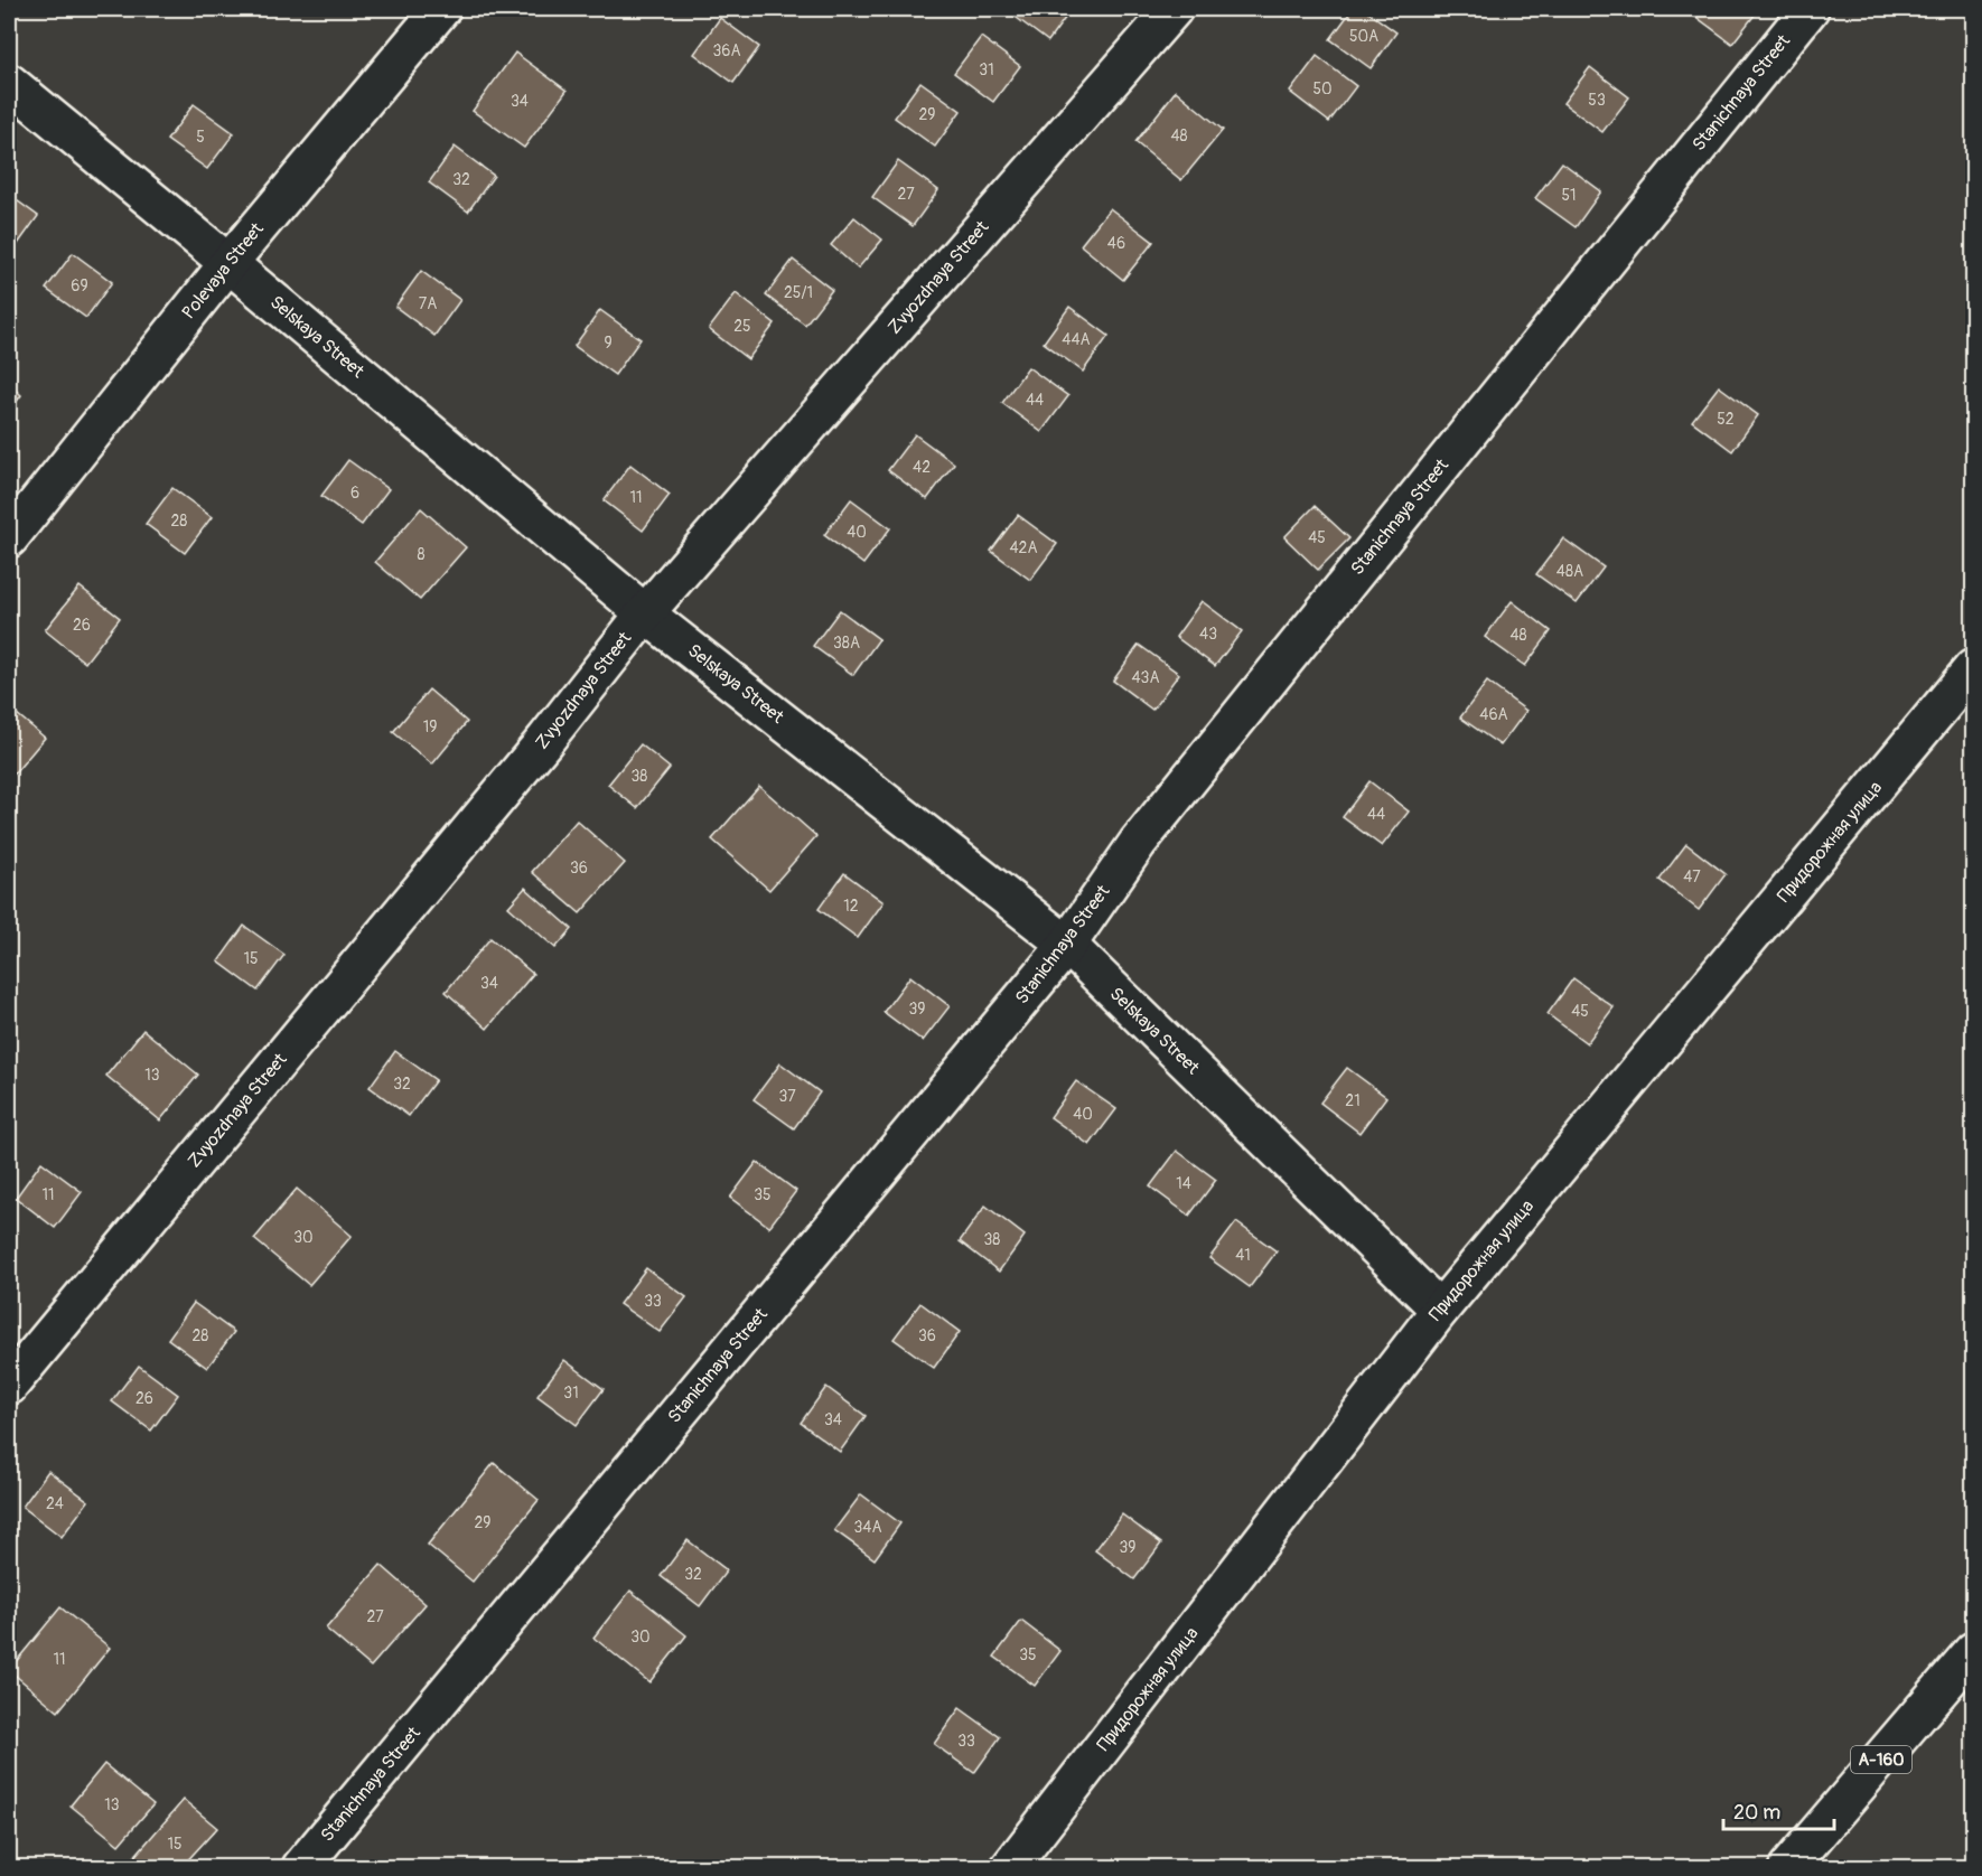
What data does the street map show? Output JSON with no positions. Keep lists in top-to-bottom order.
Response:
{
  "streets": {
    "main road": [
      "Stanichnaya Street",
      "Polevaya Street",
      "Zvyozdnaya Street",
      "Selskaya Street",
      "Придорожная улица",
      "А-160"
    ]
  },
  "crossings": [
    ["Stanichnaya Street", "Selskaya Street"],
    ["Polevaya Street", "Selskaya Street"],
    ["Zvyozdnaya Street", "Selskaya Street"],
    ["Selskaya Street", "Придорожная улица"]
  ],
  "house_numbers": [
    "50А",
    "36А",
    "31",
    "50",
    "53",
    "34",
    "29",
    "48",
    "5",
    "32",
    "27",
    "51",
    "46",
    "69",
    "25/1",
    "7А",
    "25",
    "44А",
    "9",
    "44",
    "52",
    "42",
    "6",
    "11",
    "28",
    "40",
    "45",
    "42А",
    "8",
    "48А",
    "26",
    "43",
    "48",
    "38А",
    "43А",
    "46А",
    "19",
    "38",
    "44",
    "36",
    "47",
    "12",
    "15",
    "34",
    "39",
    "45",
    "13",
    "32",
    "37",
    "21",
    "40",
    "14",
    "11",
    "35",
    "30",
    "38",
    "41",
    "33",
    "28",
    "36",
    "31",
    "26",
    "34",
    "24",
    "29",
    "34А",
    "39",
    "32",
    "27",
    "30",
    "35",
    "11",
    "33",
    "13",
    "15"
  ],
  "scale_bar": "20 m"
}
